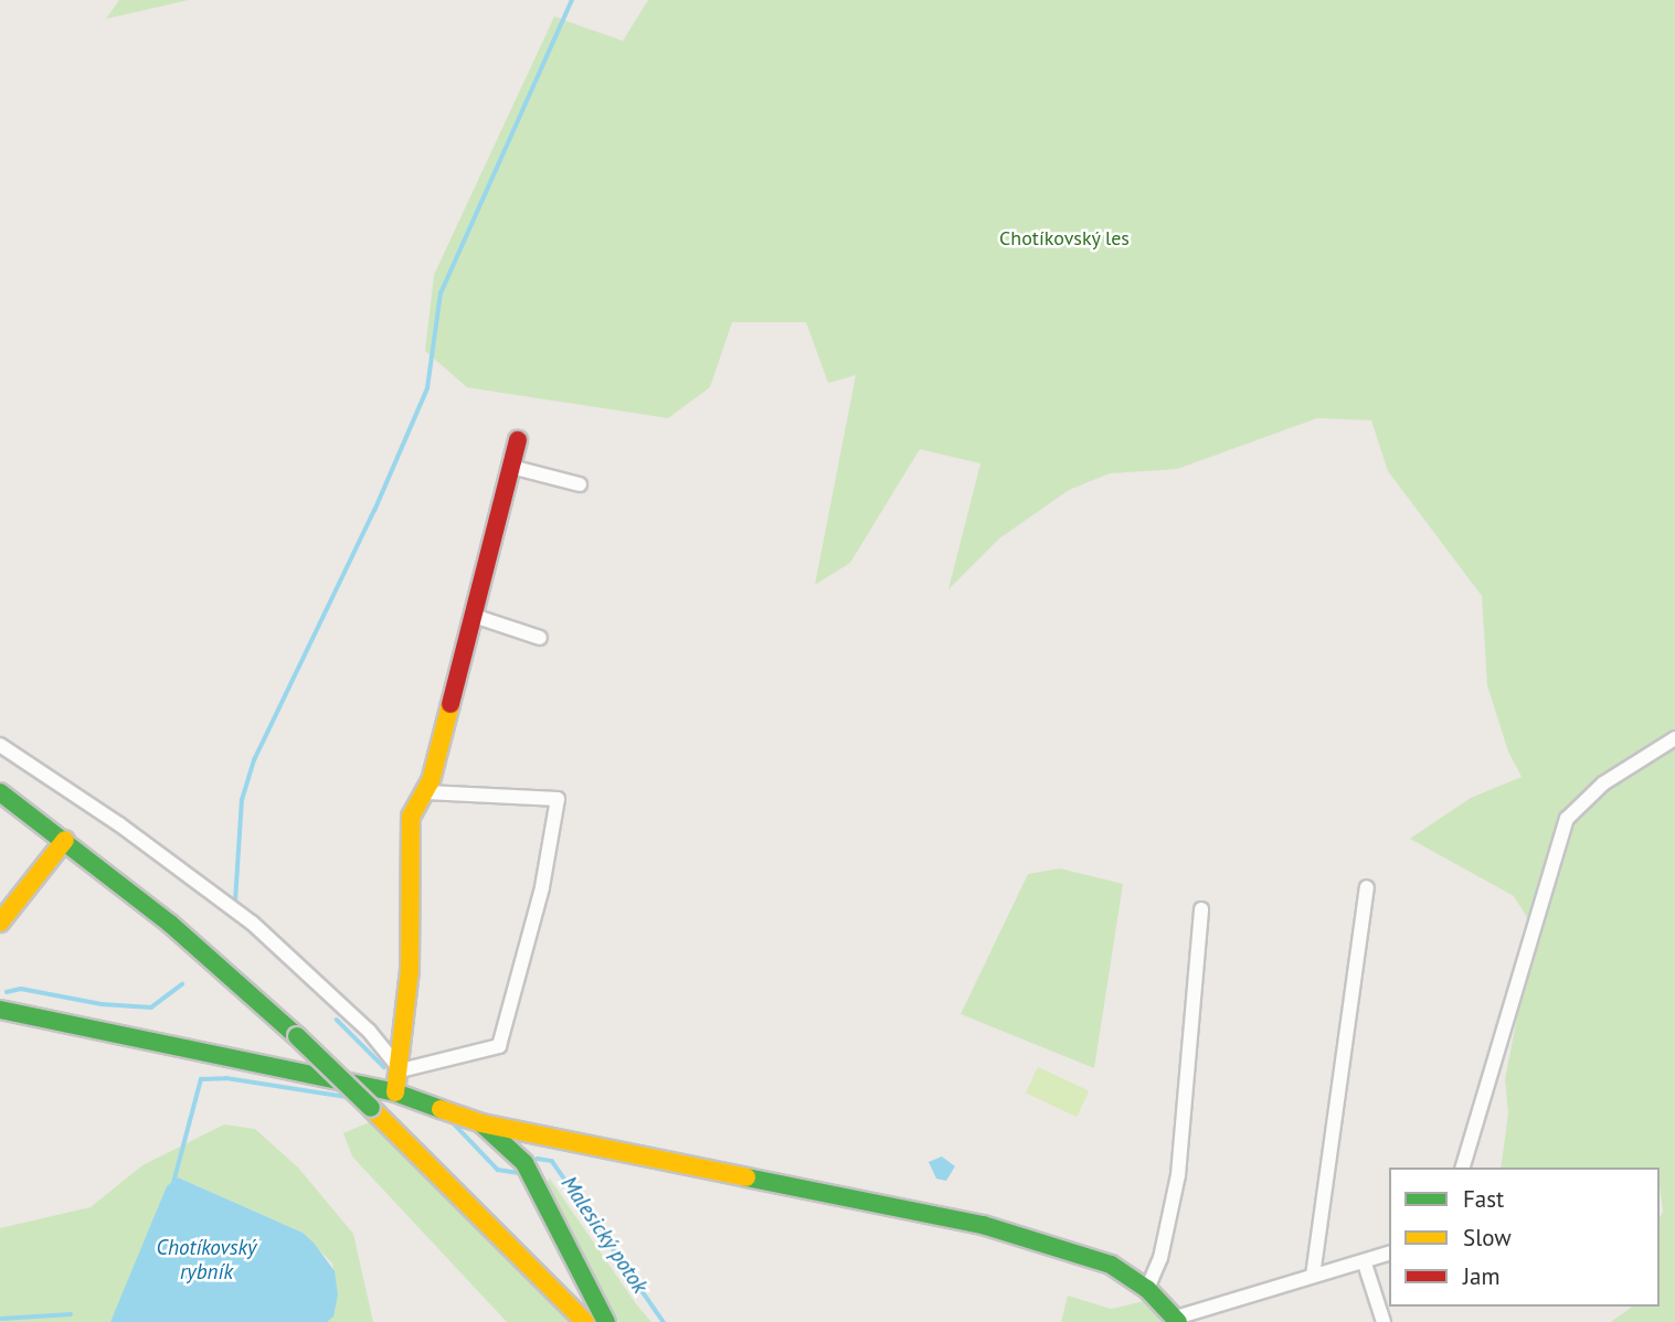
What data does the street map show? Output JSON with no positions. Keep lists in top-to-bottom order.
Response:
{
  "water": ["Malesický potok", "Chotíkovský rybník"],
  "parks": ["Chotíkovský les"],
  "legend": ["Fast", "Slow", "Jam"]
}
